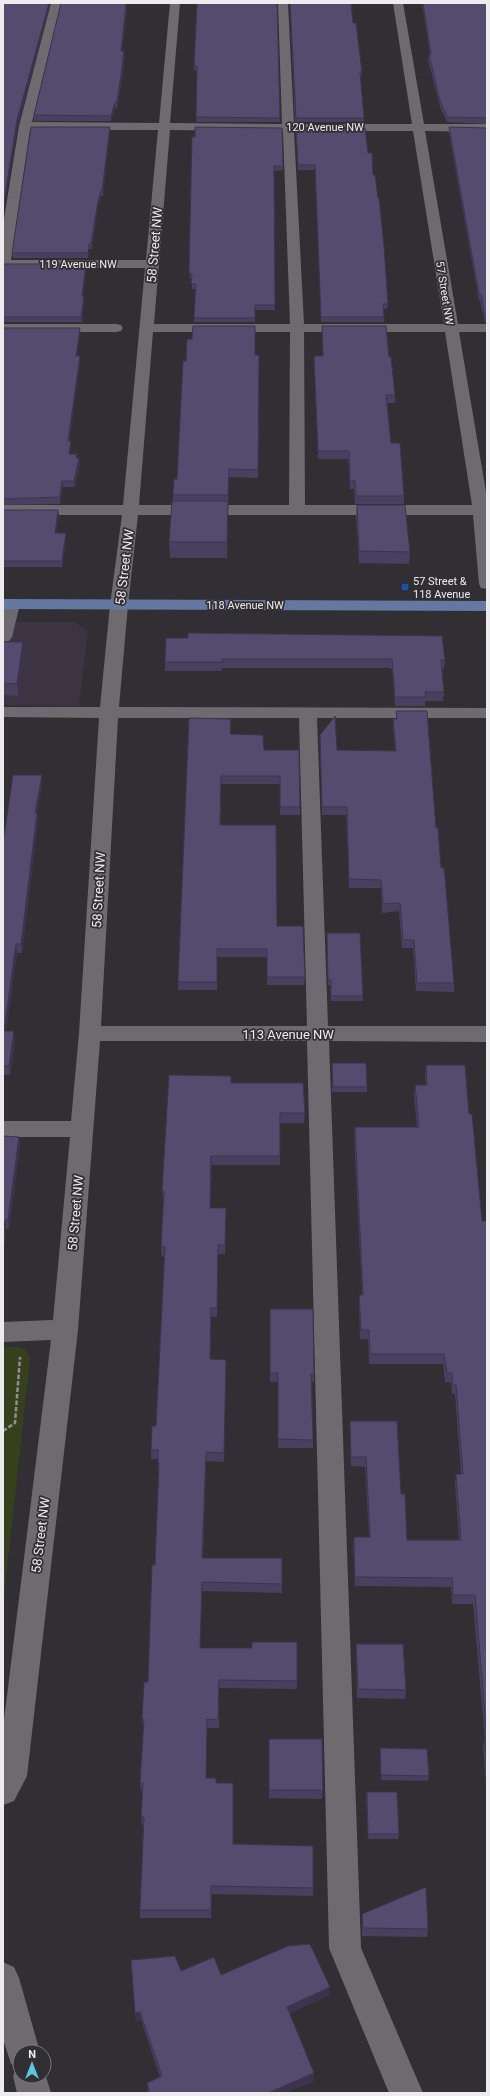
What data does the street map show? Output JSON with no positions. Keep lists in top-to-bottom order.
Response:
{
  "streets": {
    "main road": ["118 Avenue NW"],
    "street": [
      "120 Avenue NW",
      "58 Street NW",
      "119 Avenue NW",
      "57 Street NW",
      "113 Avenue NW"
    ]
  },
  "crossings": [
    ["120 Avenue NW", "58 Street NW"],
    ["120 Avenue NW", "57 Street NW"],
    ["58 Street NW", "119 Avenue NW"],
    ["58 Street NW", "118 Avenue NW"],
    ["58 Street NW", "113 Avenue NW"]
  ],
  "places": {
    "transit": ["57 Street & 118 Avenue"]
  },
  "north": "top"
}
